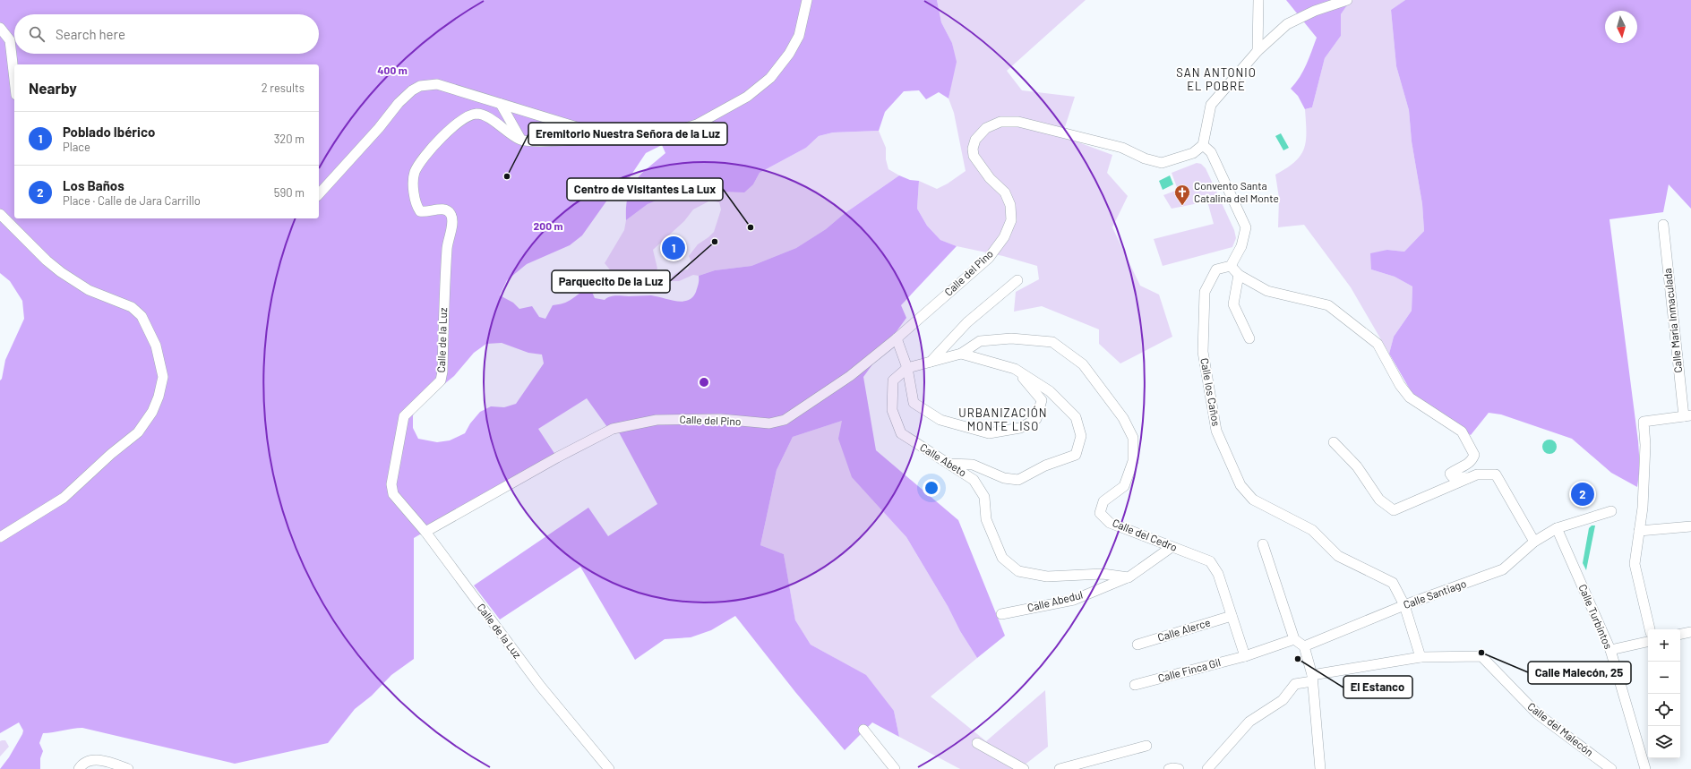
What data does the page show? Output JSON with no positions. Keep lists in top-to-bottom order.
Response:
{
  "streets": {
    "street": [
      "Calle del Pino",
      "Calle María Inmaculada",
      "Calle de la Luz",
      "Calle los Caños",
      "Calle Abeto",
      "Calle del Cedro",
      "Calle Santiago",
      "Calle Abedul",
      "Calle Turbintos",
      "Calle Alerce",
      "Calle Finca Gil",
      "Calle del Malecón"
    ]
  },
  "crossings": [
    ["Calle del Pino", "Calle de la Luz"],
    ["Calle los Caños", "Calle Santiago"],
    ["Calle los Caños", "Calle del Malecón"],
    ["Calle Abeto", "Calle del Cedro"],
    ["Calle Abeto", "Calle Abedul"],
    ["Calle del Cedro", "Calle Alerce"],
    ["Calle del Cedro", "Calle Finca Gil"],
    ["Calle Santiago", "Calle Turbintos"]
  ],
  "districts": ["SAN ANTONIO EL POBRE", "URBANIZACIÓN MONTE LISO"],
  "places": {
    "other": [
      "Eremitorio Nuestra Señora de la Luz",
      "Centro de Visitantes La Lux",
      "Parquecito De la Luz",
      "Calle Malecón, 25",
      "El Estanco"
    ],
    "church": ["Convento Santa Catalina del Monte"]
  },
  "north": "bottom",
  "page": {
    "search": "Search here",
    "heading": ["Nearby", "2 results"],
    "list": [
      {
        "mark": "1",
        "name": "Poblado Ibérico",
        "note": "Place",
        "value": "320 m"
      },
      {
        "mark": "2",
        "name": "Los Baños",
        "note": "Place · Calle de Jara Carrillo",
        "value": "590 m"
      }
    ],
    "pins": ["1", "2"],
    "map_buttons": ["+", "−"]
  },
  "rings": ["400 m", "200 m"]
}
